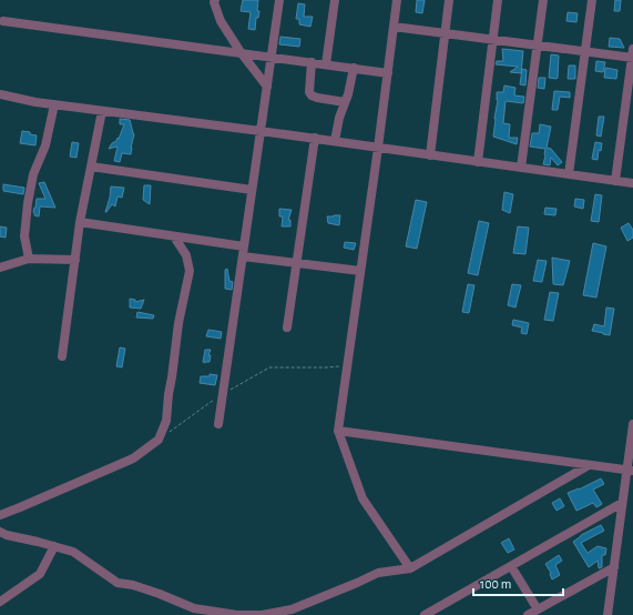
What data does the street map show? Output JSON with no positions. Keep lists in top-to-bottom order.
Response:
{
  "scale_bar": "100 m"
}
